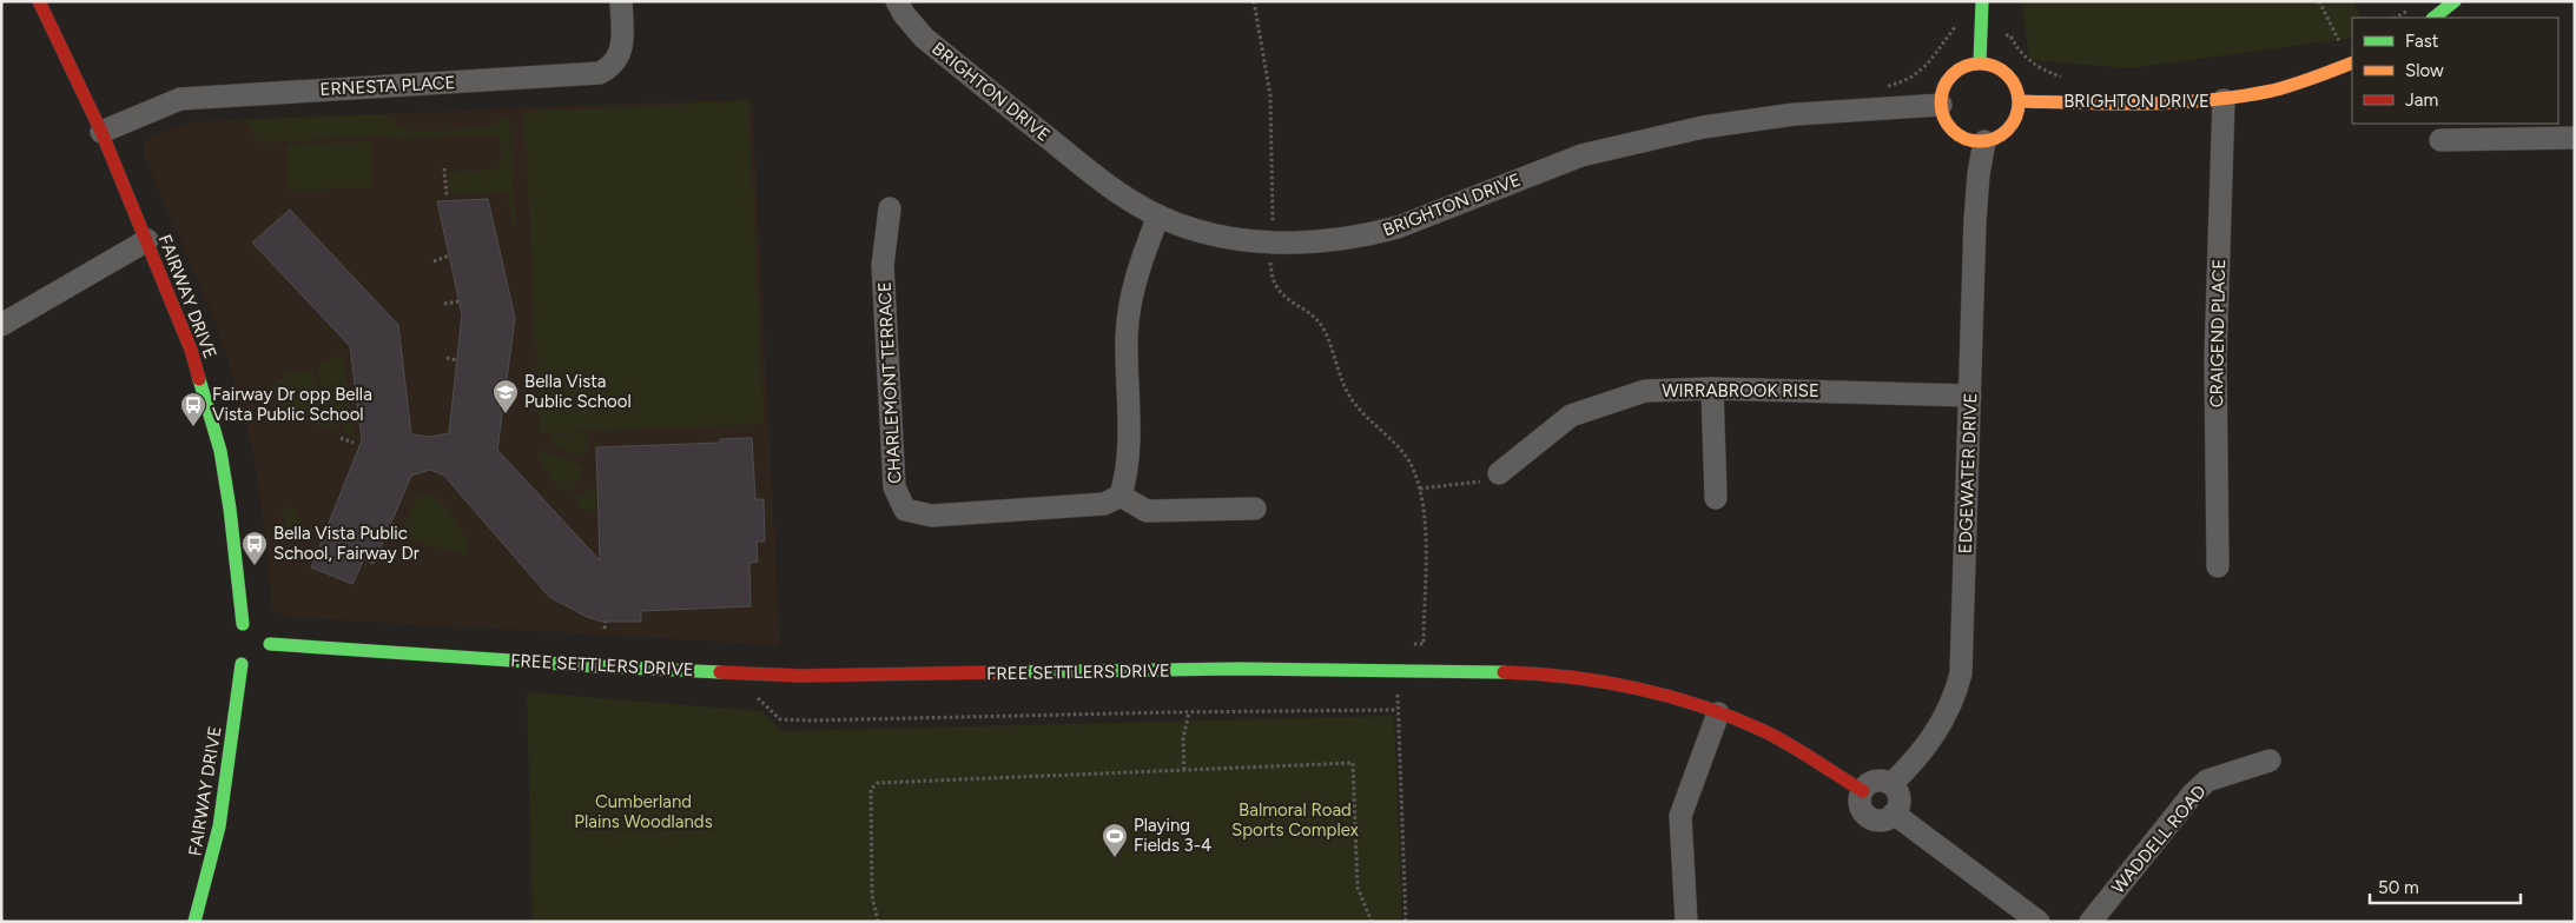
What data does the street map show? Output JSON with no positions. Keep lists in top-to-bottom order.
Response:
{
  "streets": {
    "street": [
      "ERNESTA PLACE",
      "BRIGHTON DRIVE",
      "FAIRWAY DRIVE",
      "CRAIGEND PLACE",
      "CHARLEMONT TERRACE",
      "WIRRABROOK RISE",
      "EDGEWATER DRIVE",
      "FREE SETTLERS DRIVE",
      "WADDELL ROAD"
    ]
  },
  "crossings": [
    ["ERNESTA PLACE", "FAIRWAY DRIVE"],
    ["BRIGHTON DRIVE", "CRAIGEND PLACE"],
    ["BRIGHTON DRIVE", "EDGEWATER DRIVE"],
    ["FAIRWAY DRIVE", "FREE SETTLERS DRIVE"],
    ["WIRRABROOK RISE", "EDGEWATER DRIVE"],
    ["EDGEWATER DRIVE", "FREE SETTLERS DRIVE"]
  ],
  "parks": ["Cumberland Plains Woodlands", "Balmoral Road Sports Complex"],
  "places": {
    "school or university": ["Bella Vista Public School"],
    "bus stop": ["Fairway Dr opp Bella Vista Public School", "Bella Vista Public School, Fairway Dr"],
    "sports": ["Playing Fields 3-4"]
  },
  "legend": ["Fast", "Slow", "Jam"],
  "scale_bar": "50 m"
}
